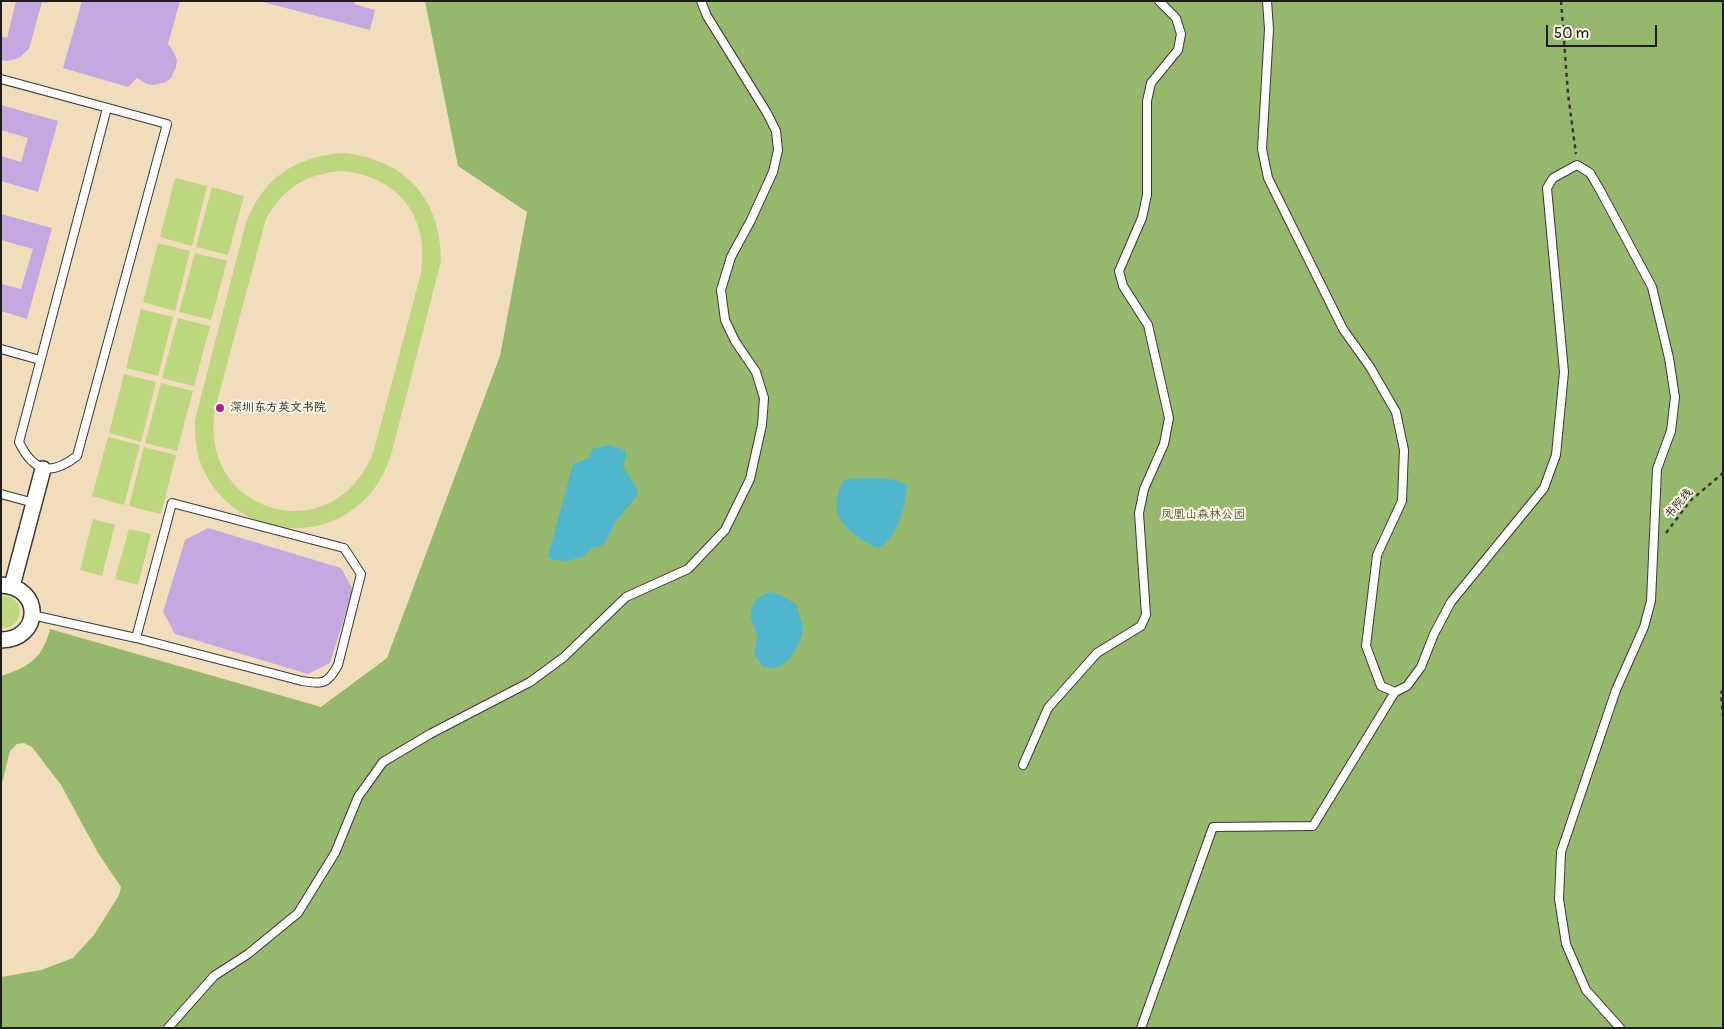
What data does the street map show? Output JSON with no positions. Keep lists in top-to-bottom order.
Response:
{
  "streets": {
    "path": ["书院线"]
  },
  "parks": ["凤凰山森林公园"],
  "places": ["深圳东方英文书院"],
  "scale_bar": "50 m"
}
